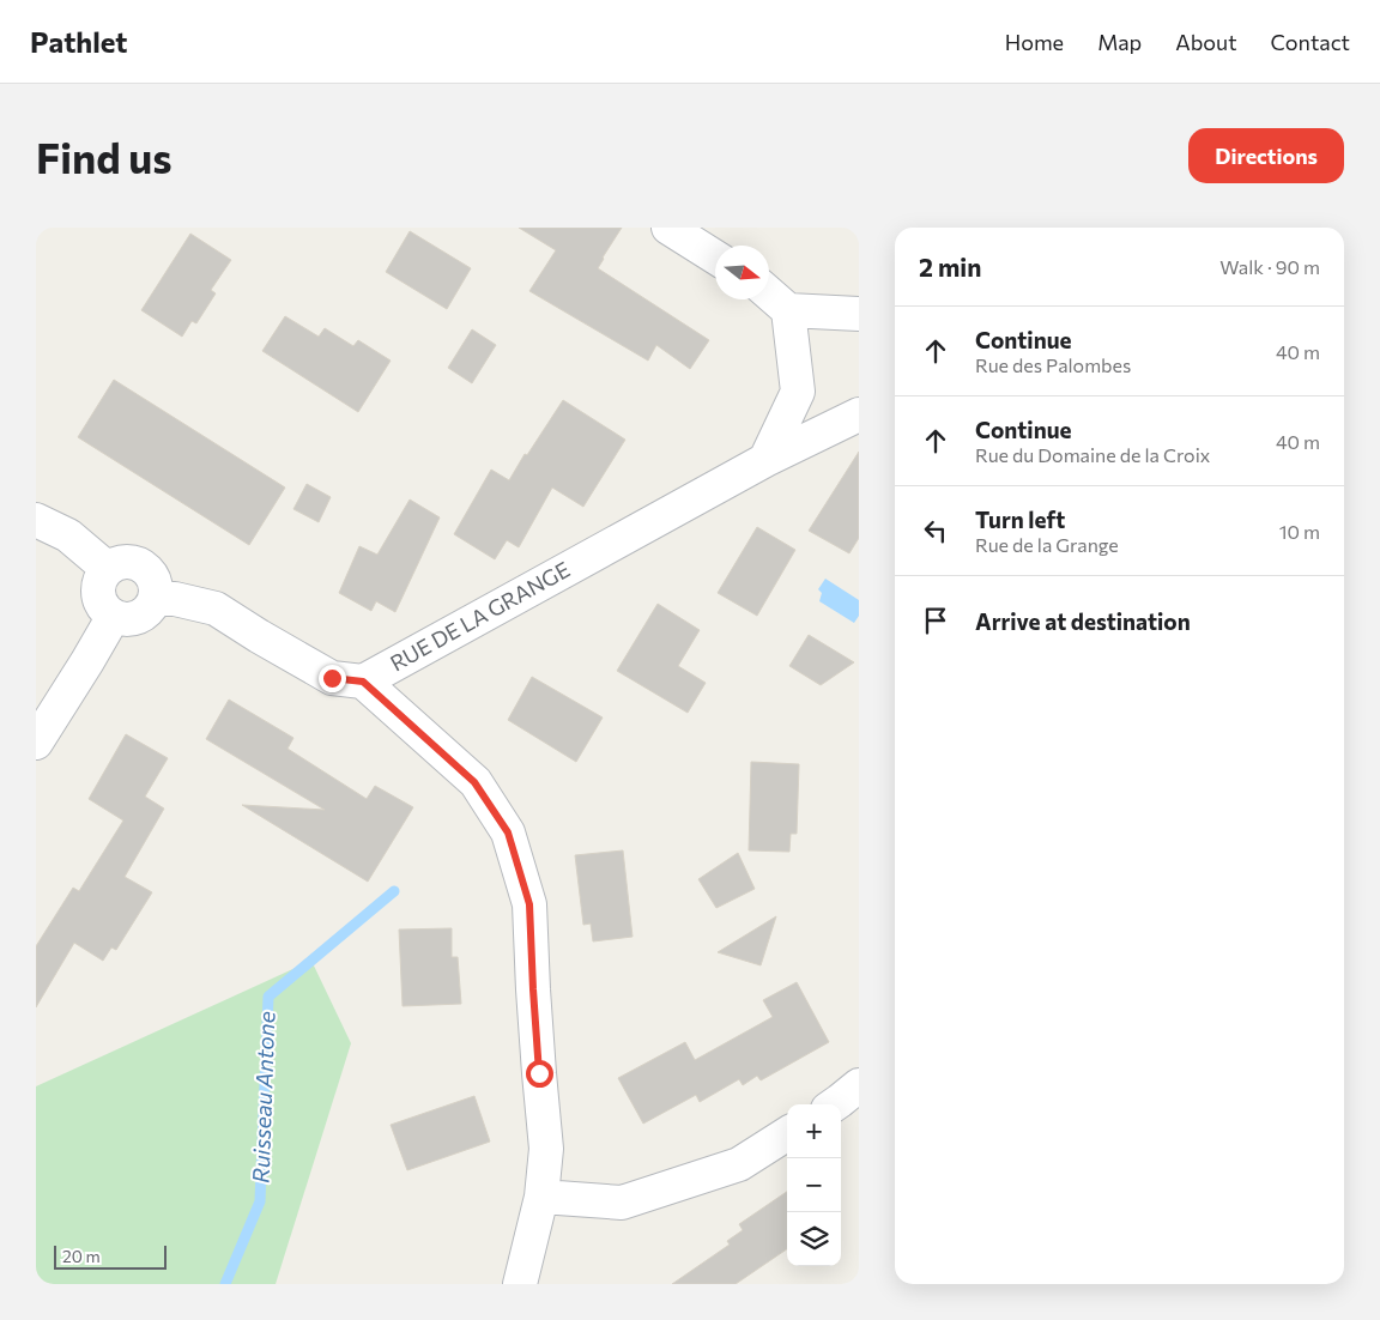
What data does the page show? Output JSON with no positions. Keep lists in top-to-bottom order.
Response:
{
  "streets": {
    "street": ["RUE DE LA GRANGE"]
  },
  "water": ["Ruisseau Antone"],
  "scale_bar": "20 m",
  "north": "right",
  "page": {
    "header": "Pathlet",
    "nav": [
      "Home",
      "Map",
      "About",
      "Contact"
    ],
    "buttons": "Directions",
    "title": "Find us",
    "heading": ["2 min", "Walk · 90 m"],
    "list": [
      ["Continue", "Rue des Palombes", "40 m"],
      ["Continue", "Rue du Domaine de la Croix", "40 m"],
      ["Turn left", "Rue de la Grange", "10 m"],
      "Arrive at destination"
    ],
    "map_buttons": ["+", "−"],
    "scale": "20 m"
  }
}
